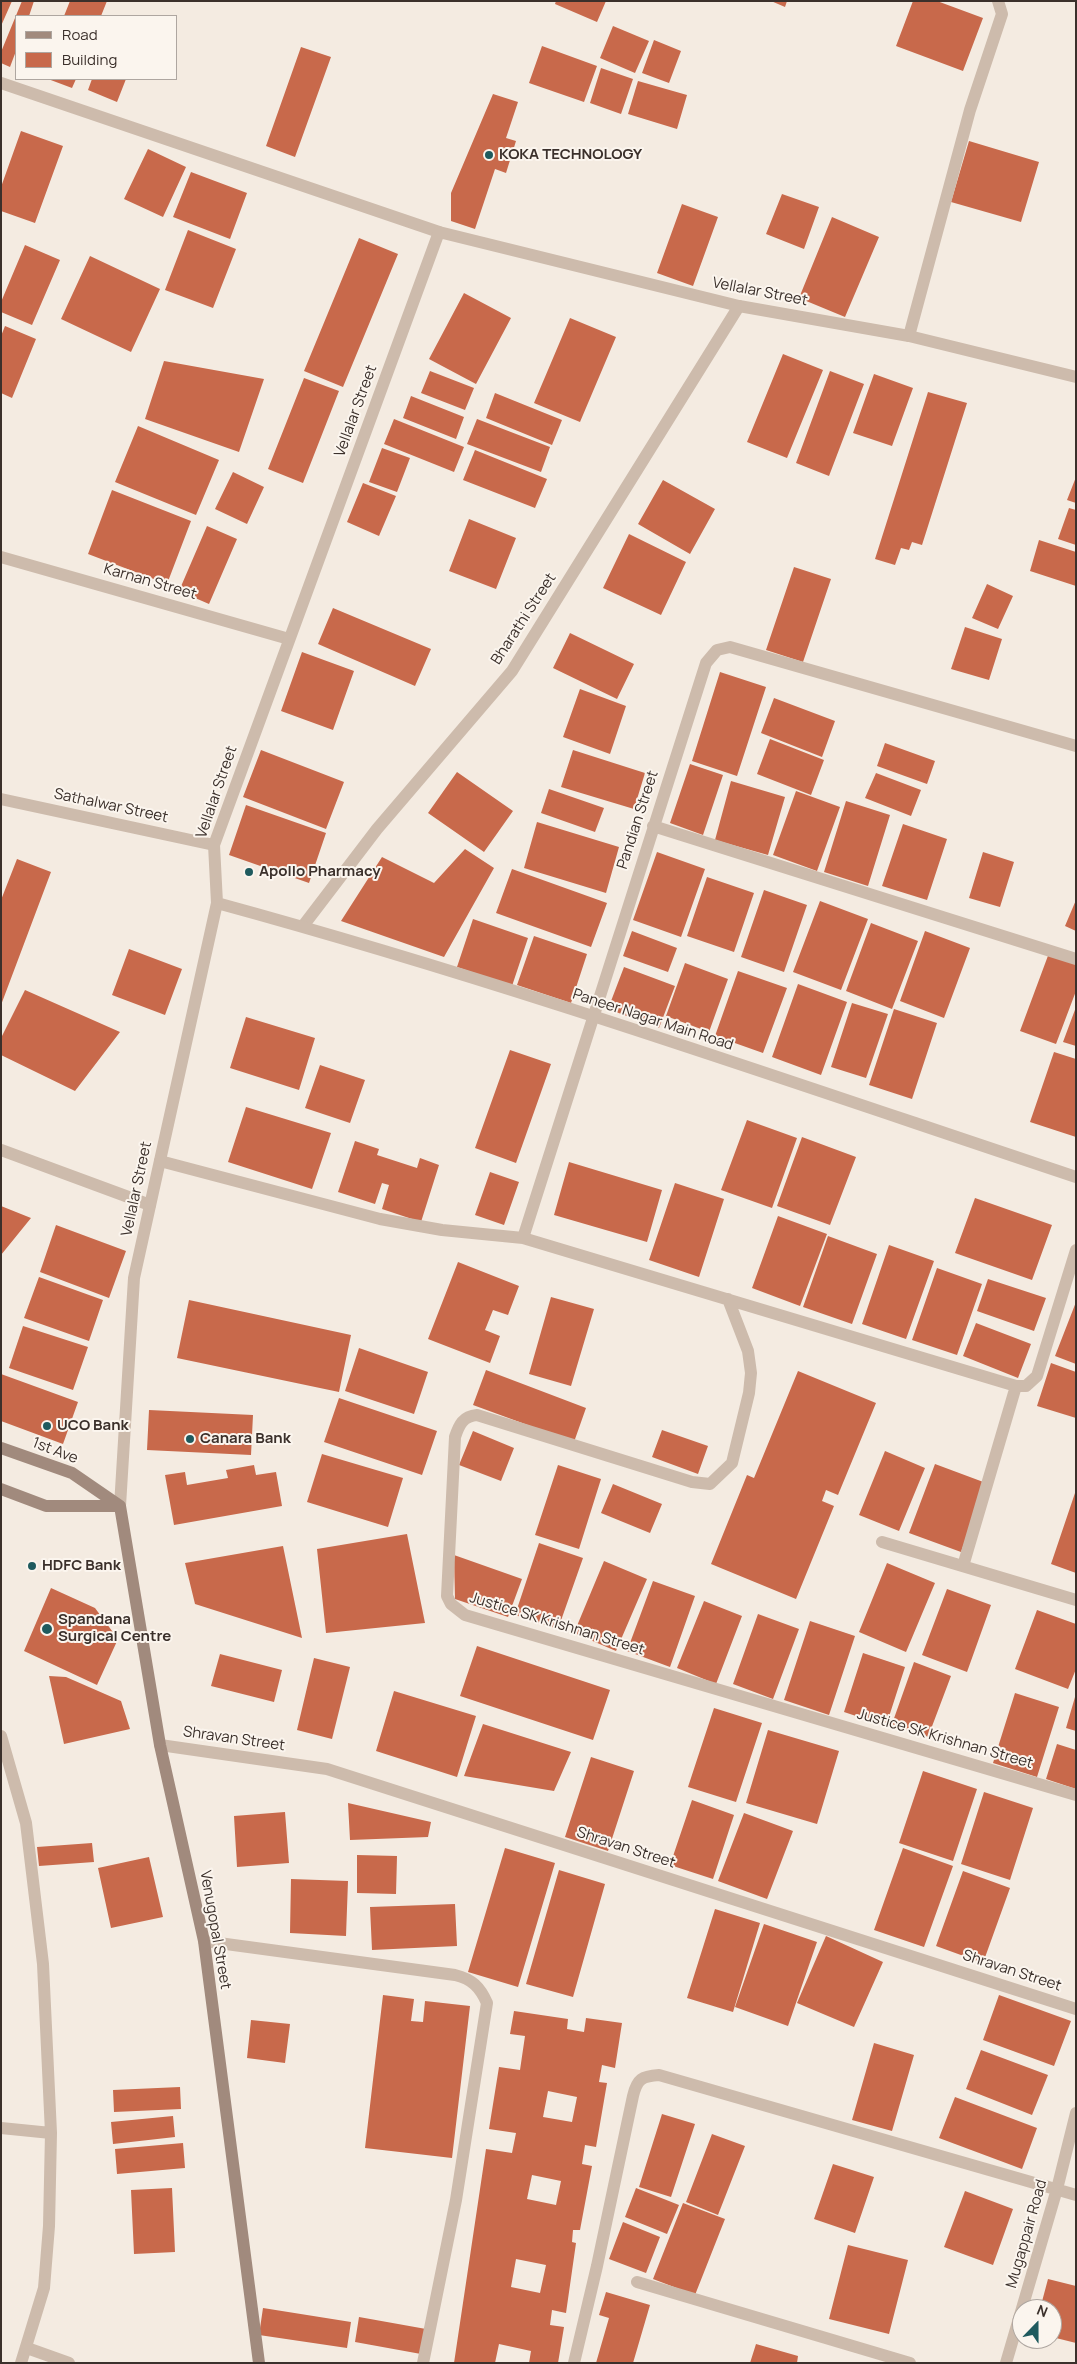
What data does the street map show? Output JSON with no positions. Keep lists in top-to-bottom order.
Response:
{
  "streets": {
    "main road": ["1st Ave", "Venugopal Street"],
    "street": [
      "Vellalar Street",
      "Karnan Street",
      "Bharathi Street",
      "Sathalwar Street",
      "Pandian Street",
      "Paneer Nagar Main Road",
      "Justice SK Krishnan Street",
      "Shravan Street",
      "Mugappair Road"
    ]
  },
  "crossings": [
    ["Vellalar Street", "Karnan Street"],
    ["Vellalar Street", "Bharathi Street"],
    ["Vellalar Street", "Sathalwar Street"],
    ["Vellalar Street", "Paneer Nagar Main Road"],
    ["Vellalar Street", "1st Ave"],
    ["Vellalar Street", "Venugopal Street"],
    ["Bharathi Street", "Paneer Nagar Main Road"],
    ["Pandian Street", "Paneer Nagar Main Road"],
    ["1st Ave", "Venugopal Street"],
    ["Shravan Street", "Venugopal Street"]
  ],
  "places": [
    "KOKA TECHNOLOGY",
    "Apollo Pharmacy",
    "UCO Bank",
    "Canara Bank",
    "HDFC Bank",
    "Spandana Surgical Centre"
  ],
  "legend": ["Road", "Building"],
  "north": "top"
}
